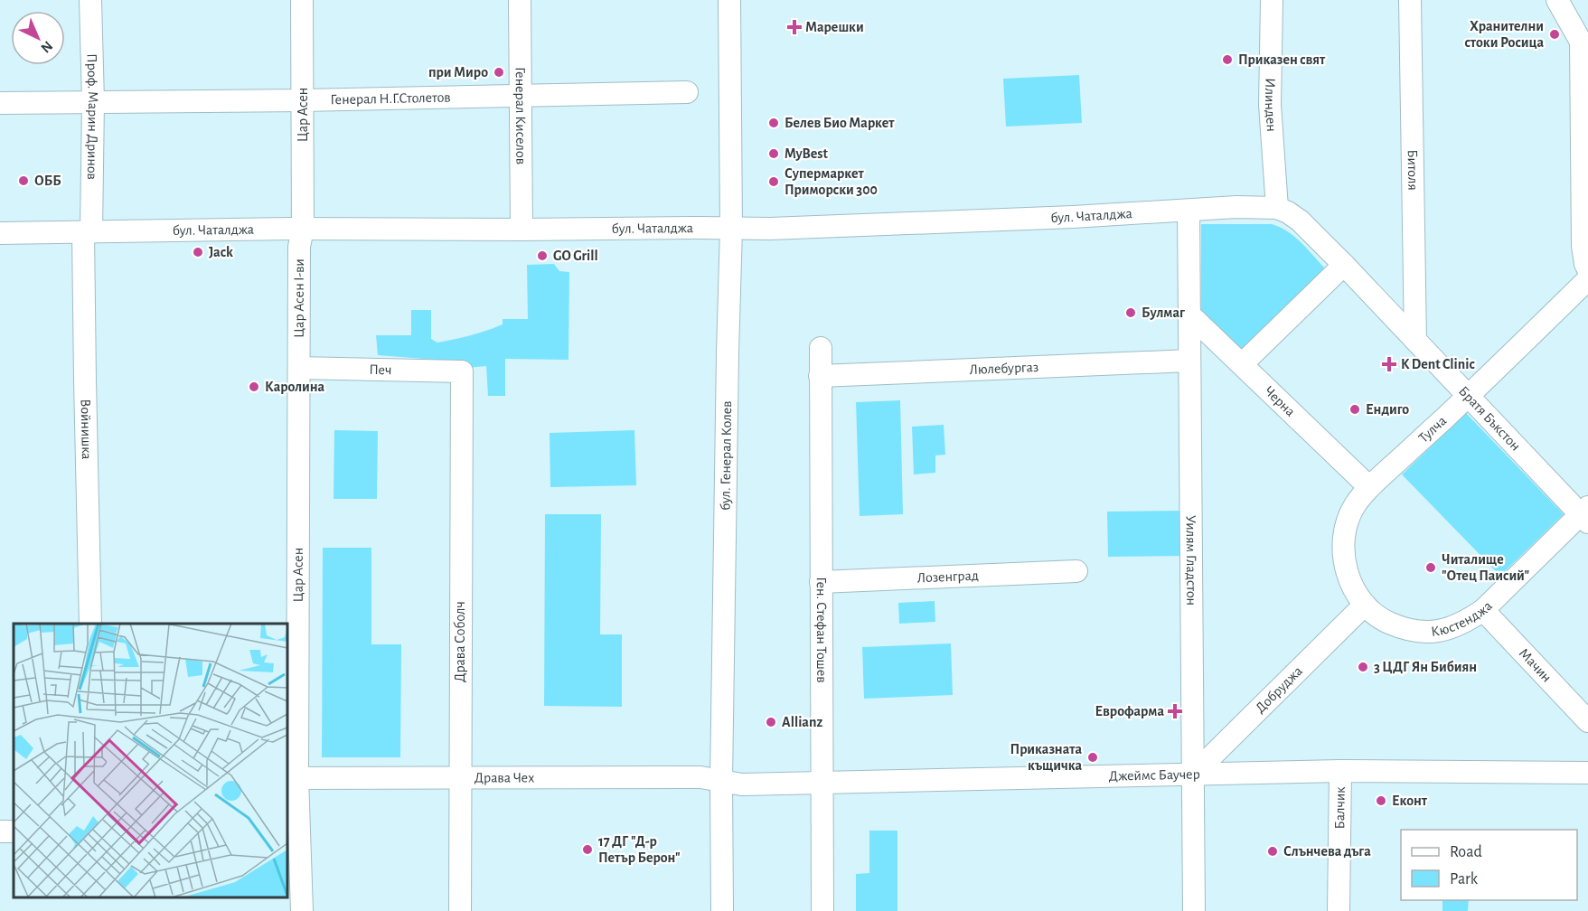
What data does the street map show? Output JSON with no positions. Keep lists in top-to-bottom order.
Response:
{
  "streets": {
    "street": [
      "Генерал Н.Г.Столетов",
      "Илинден",
      "Цар Асен",
      "Генерал Киселов",
      "Проф. Марин Дринов",
      "Битоля",
      "бул. Чаталджа",
      "Цар Асен I-ви",
      "Люлебургаз",
      "Печ",
      "Черна",
      "Братя Бъкстон",
      "Войнишка",
      "Тулча",
      "бул. Генерал Колев",
      "Уилям Гладстон",
      "Лозенград",
      "Кюстенджа",
      "Ген. Стефан Тошев",
      "Драва Соболч",
      "Мачин",
      "Добруджа",
      "Джеймс Баучер",
      "Драва Чех",
      "Балчик"
    ]
  },
  "crossings": [
    ["Генерал Н.Г.Столетов", "Цар Асен"],
    ["Генерал Н.Г.Столетов", "Генерал Киселов"],
    ["Генерал Н.Г.Столетов", "Проф. Марин Дринов"],
    ["Илинден", "бул. Чаталджа"],
    ["Цар Асен", "бул. Чаталджа"],
    ["Цар Асен", "Цар Асен I-ви"],
    ["Цар Асен", "Печ"],
    ["Цар Асен", "Драва Чех"],
    ["Генерал Киселов", "бул. Чаталджа"],
    ["Проф. Марин Дринов", "бул. Чаталджа"],
    ["Проф. Марин Дринов", "Войнишка"],
    ["Битоля", "Братя Бъкстон"],
    ["бул. Чаталджа", "Цар Асен I-ви"],
    ["бул. Чаталджа", "Братя Бъкстон"],
    ["бул. Чаталджа", "Войнишка"],
    ["бул. Чаталджа", "бул. Генерал Колев"],
    ["бул. Чаталджа", "Уилям Гладстон"],
    ["Цар Асен I-ви", "Печ"],
    ["Люлебургаз", "Уилям Гладстон"],
    ["Люлебургаз", "Ген. Стефан Тошев"],
    ["Печ", "Драва Соболч"],
    ["Черна", "Тулча"],
    ["Черна", "Уилям Гладстон"],
    ["Братя Бъкстон", "Тулча"],
    ["Братя Бъкстон", "Кюстенджа"],
    ["Тулча", "Кюстенджа"],
    ["Тулча", "Добруджа"],
    ["бул. Генерал Колев", "Джеймс Баучер"],
    ["бул. Генерал Колев", "Драва Чех"],
    ["Уилям Гладстон", "Добруджа"],
    ["Уилям Гладстон", "Джеймс Баучер"],
    ["Лозенград", "Ген. Стефан Тошев"],
    ["Кюстенджа", "Мачин"],
    ["Кюстенджа", "Добруджа"],
    ["Ген. Стефан Тошев", "Джеймс Баучер"],
    ["Драва Соболч", "Драва Чех"],
    ["Добруджа", "Джеймс Баучер"],
    ["Джеймс Баучер", "Драва Чех"],
    ["Джеймс Баучер", "Балчик"]
  ],
  "places": {
    "health": ["Марешки", "K Dent Clinic", "Еврофарма"],
    "other": [
      "Хранителни стоки Росица",
      "Приказен свят",
      "при Миро",
      "Белев Био Маркет",
      "MyBest",
      "ОББ",
      "Супермаркет Приморски 300",
      "Jack",
      "GO Grill",
      "Булмаг",
      "Каролина",
      "Ендиго",
      "Читалище \"Отец Паисий\"",
      "3 ЦДГ Ян Бибиян",
      "Allianz",
      "Приказната къщичка",
      "Еконт",
      "17 ДГ \"Д-р Петър Берон\"",
      "Слънчева дъга"
    ]
  },
  "legend": ["Road", "Park"],
  "north": "bottom right"
}
